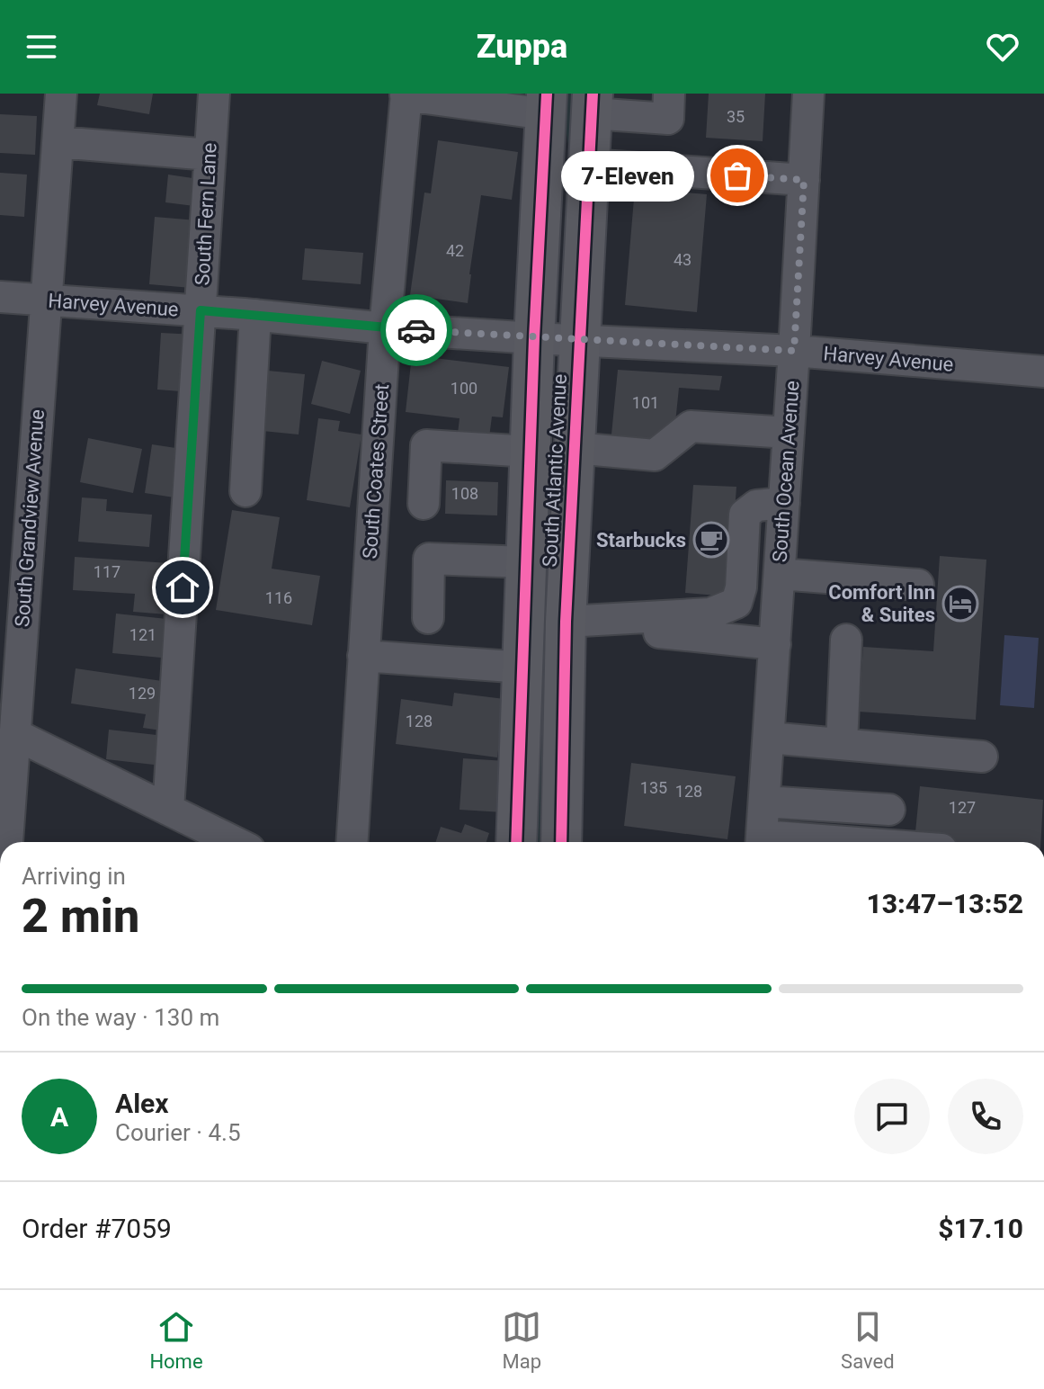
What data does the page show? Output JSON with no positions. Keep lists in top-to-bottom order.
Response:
{
  "streets": {
    "main road": ["South Atlantic Avenue"],
    "street": [
      "South Fern Lane",
      "Harvey Avenue",
      "South Coates Street",
      "South Ocean Avenue",
      "South Grandview Avenue"
    ]
  },
  "crossings": [
    ["South Fern Lane", "Harvey Avenue"],
    ["Harvey Avenue", "South Atlantic Avenue"],
    ["Harvey Avenue", "South Coates Street"],
    ["Harvey Avenue", "South Ocean Avenue"],
    ["Harvey Avenue", "South Grandview Avenue"]
  ],
  "places": {
    "other": ["7-Eleven"],
    "cafe": ["Starbucks"],
    "hotel": ["Comfort Inn & Suites"]
  },
  "house_numbers": [
    "35",
    "42",
    "43",
    "100",
    "101",
    "108",
    "117",
    "116",
    "121",
    "129",
    "128",
    "135",
    "128",
    "127"
  ],
  "page": {
    "header": "Zuppa",
    "bubble": "7-Eleven",
    "heading": ["2 min", "Arriving in", "13:47–13:52"],
    "panel": [
      "Alex",
      "Courier · 4.5",
      "Order #7059",
      "$17.10"
    ],
    "bar": "On the way · 130 m",
    "round": "A",
    "tabs": ["Home", "Map", "Saved"]
  }
}
